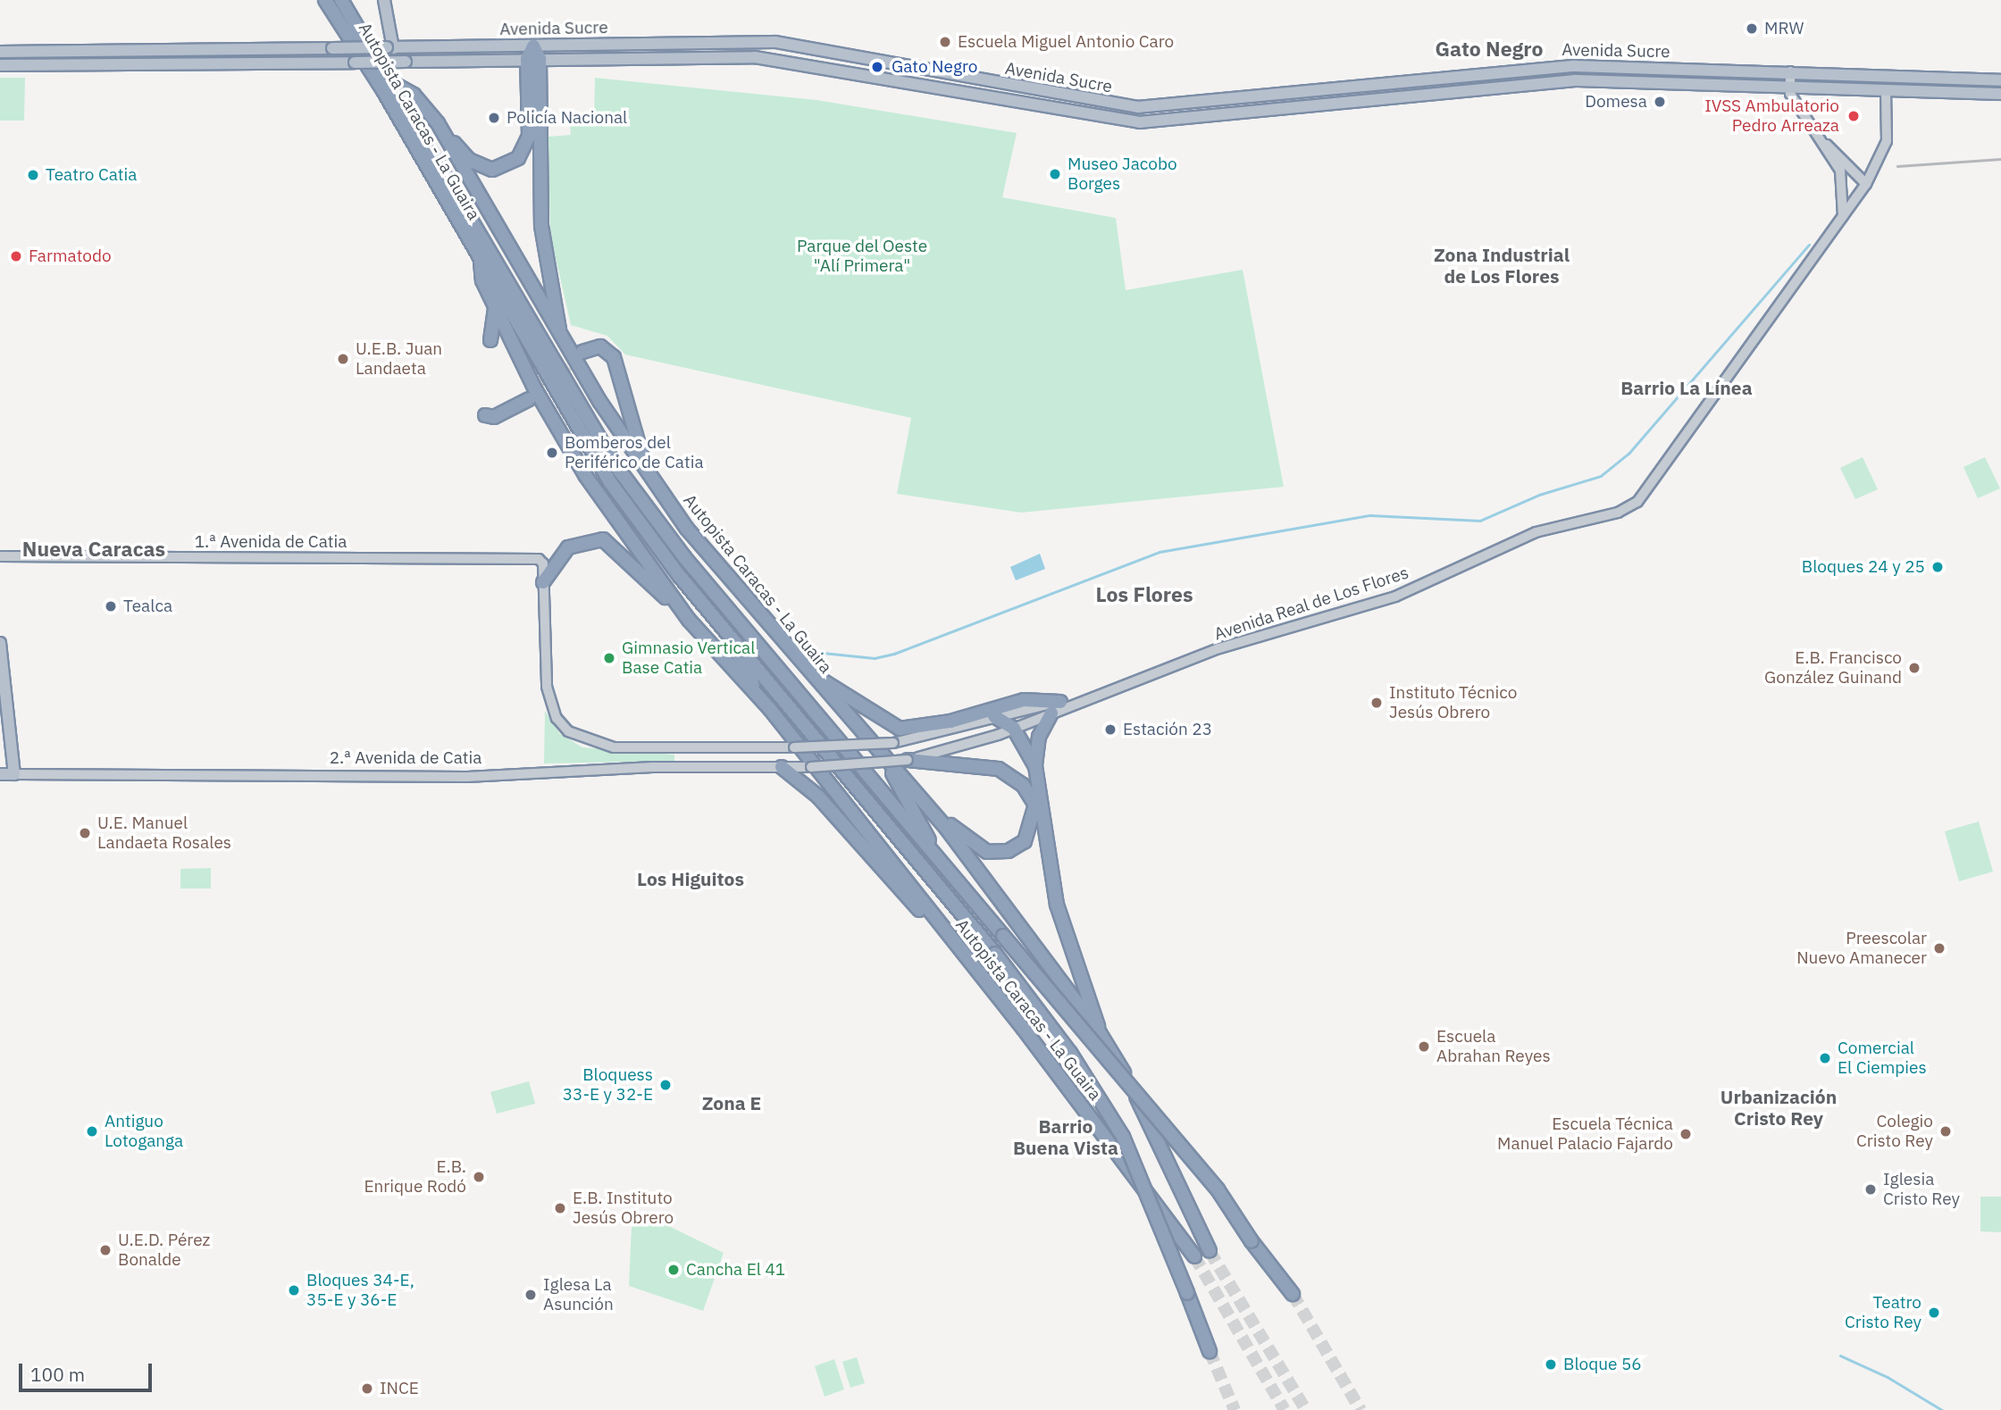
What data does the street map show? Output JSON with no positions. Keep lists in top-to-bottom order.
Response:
{
  "streets": {
    "highway": ["Autopista Caracas - La Guaira"],
    "main road": ["Avenida Sucre", "2.ª Avenida de Catia"],
    "street": ["1.ª Avenida de Catia", "Avenida Real de Los Flores"]
  },
  "crossings": [
    ["Avenida Sucre", "Avenida Real de Los Flores"],
    ["1.ª Avenida de Catia", "Avenida Real de Los Flores"],
    ["Avenida Real de Los Flores", "2.ª Avenida de Catia"]
  ],
  "districts": [
    "Gato Negro",
    "Zona Industrial de Los Flores",
    "Barrio La Línea",
    "Nueva Caracas",
    "Los Flores",
    "Los Higuitos",
    "Urbanización Cristo Rey",
    "Zona E",
    "Barrio Buena Vista"
  ],
  "parks": ["Parque del Oeste \"Alí Primera\""],
  "places": [
    "MRW",
    "Escuela Miguel Antonio Caro",
    "Gato Negro",
    "Domesa",
    "IVSS Ambulatorio Pedro Arreaza",
    "Policía Nacional",
    "Museo Jacobo Borges",
    "Teatro Catia",
    "Farmatodo",
    "U.E.B. Juan Landaeta",
    "Bomberos del Periférico de Catia",
    "Bloques 24 y 25",
    "Tealca",
    "Gimnasio Vertical Base Catia",
    "E.B. Francisco González Guinand",
    "Instituto Técnico Jesús Obrero",
    "Estación 23",
    "U.E. Manuel Landaeta Rosales",
    "Preescolar Nuevo Amanecer",
    "Escuela Abrahan Reyes",
    "Comercial El Ciempies",
    "Bloquess 33-E y 32-E",
    "Antiguo Lotoganga",
    "Colegio Cristo Rey",
    "Escuela Técnica Manuel Palacio Fajardo",
    "E.B. Enrique Rodó",
    "Iglesia Cristo Rey",
    "E.B. Instituto Jesús Obrero",
    "U.E.D. Pérez Bonalde",
    "Cancha El 41",
    "Bloques 34-E, 35-E y 36-E",
    "Iglesa La Asunción",
    "Teatro Cristo Rey",
    "Bloque 56",
    "INCE"
  ],
  "scale_bar": "100 m"
}
